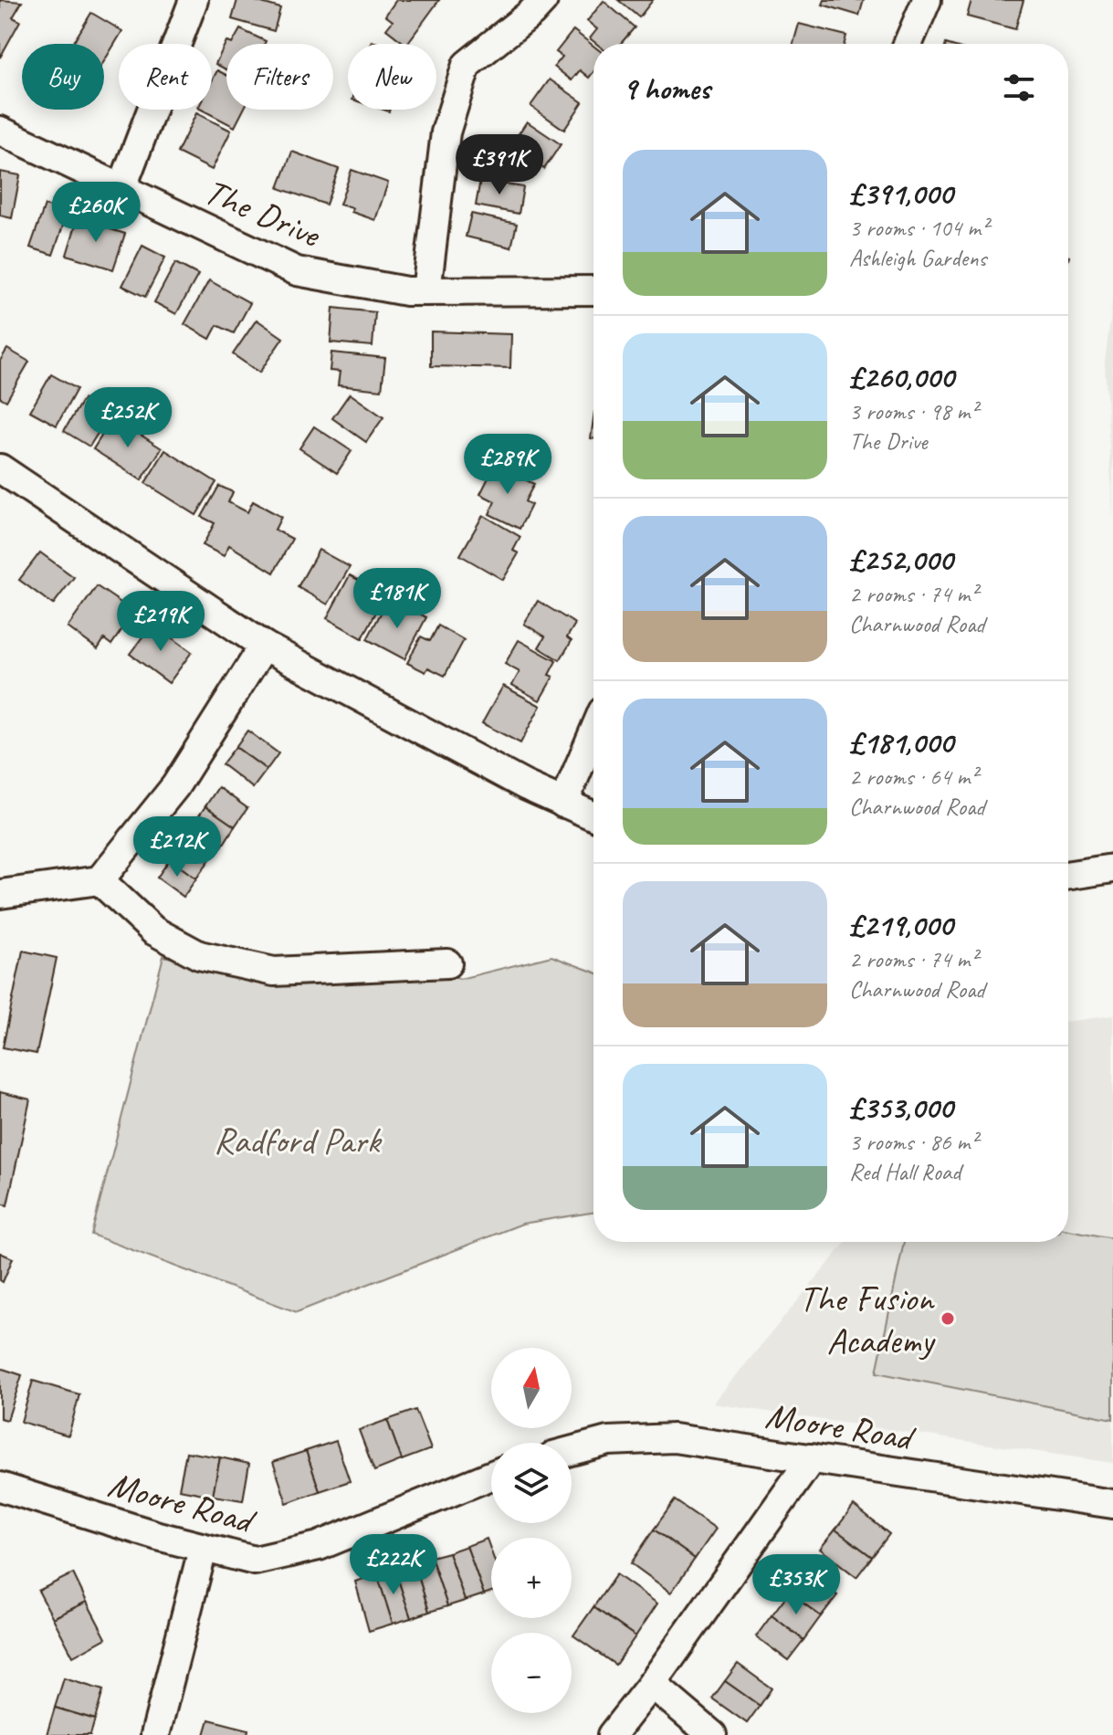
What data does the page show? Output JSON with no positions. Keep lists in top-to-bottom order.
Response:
{
  "streets": {
    "street": ["The Drive", "Moore Road"]
  },
  "parks": ["Radford Park"],
  "places": ["The Fusion Academy"],
  "north": "top",
  "page": {
    "chip": [
      "Buy",
      "Rent",
      "Filters",
      "New"
    ],
    "heading": "9 homes",
    "list": [
      {
        "name": "£391,000",
        "note": "3 rooms · 104 m² · Ashleigh Gardens"
      },
      {
        "name": "£260,000",
        "note": "3 rooms · 98 m² · The Drive"
      },
      {
        "name": "£252,000",
        "note": "2 rooms · 74 m² · Charnwood Road"
      },
      {
        "name": "£181,000",
        "note": "2 rooms · 64 m² · Charnwood Road"
      },
      {
        "name": "£219,000",
        "note": "2 rooms · 74 m² · Charnwood Road"
      },
      {
        "name": "£353,000",
        "note": "3 rooms · 86 m² · Red Hall Road"
      }
    ],
    "price": [
      "£391K",
      "£260K",
      "£252K",
      "£289K",
      "£181K",
      "£219K",
      "£212K",
      "£222K",
      "£353K"
    ],
    "map_buttons": ["+", "−"]
  }
}
